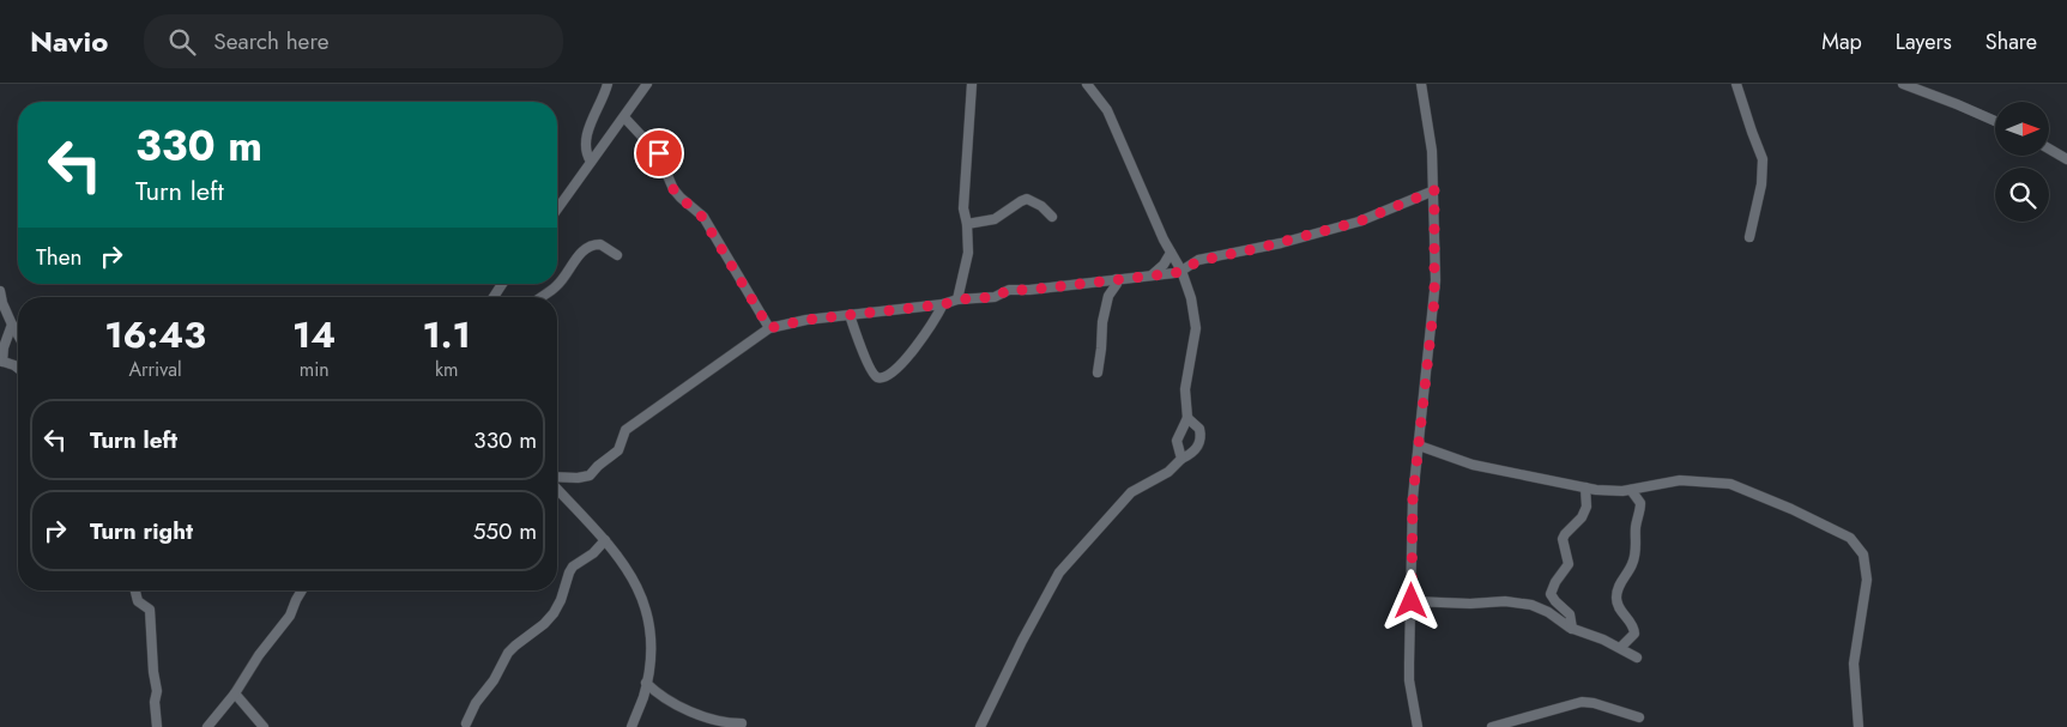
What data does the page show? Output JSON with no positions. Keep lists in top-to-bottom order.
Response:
{
  "north": "right",
  "page": {
    "header": "Navio",
    "search": "Search here",
    "nav": ["Map", "Layers", "Share"],
    "turn": ["330 m", "Turn left"],
    "then": "Then",
    "eta": [
      "16:43",
      "Arrival",
      "14",
      "min",
      "1.1",
      "km"
    ],
    "list": [
      {
        "name": "Turn left",
        "value": "330 m"
      },
      {
        "name": "Turn right",
        "value": "550 m"
      }
    ]
  }
}
